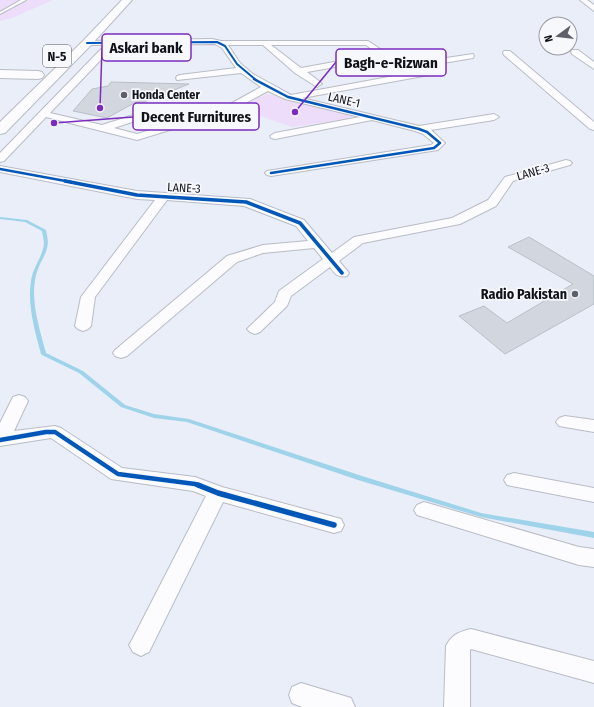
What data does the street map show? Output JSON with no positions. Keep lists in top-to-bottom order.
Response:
{
  "streets": {
    "main road": ["N-5"],
    "street": ["LANE-1", "LANE-3"]
  },
  "places": [
    "Honda Center",
    "Askari bank",
    "Bagh-e-Rizwan",
    "Decent Furnitures",
    "Radio Pakistan"
  ],
  "north": "left"
}
